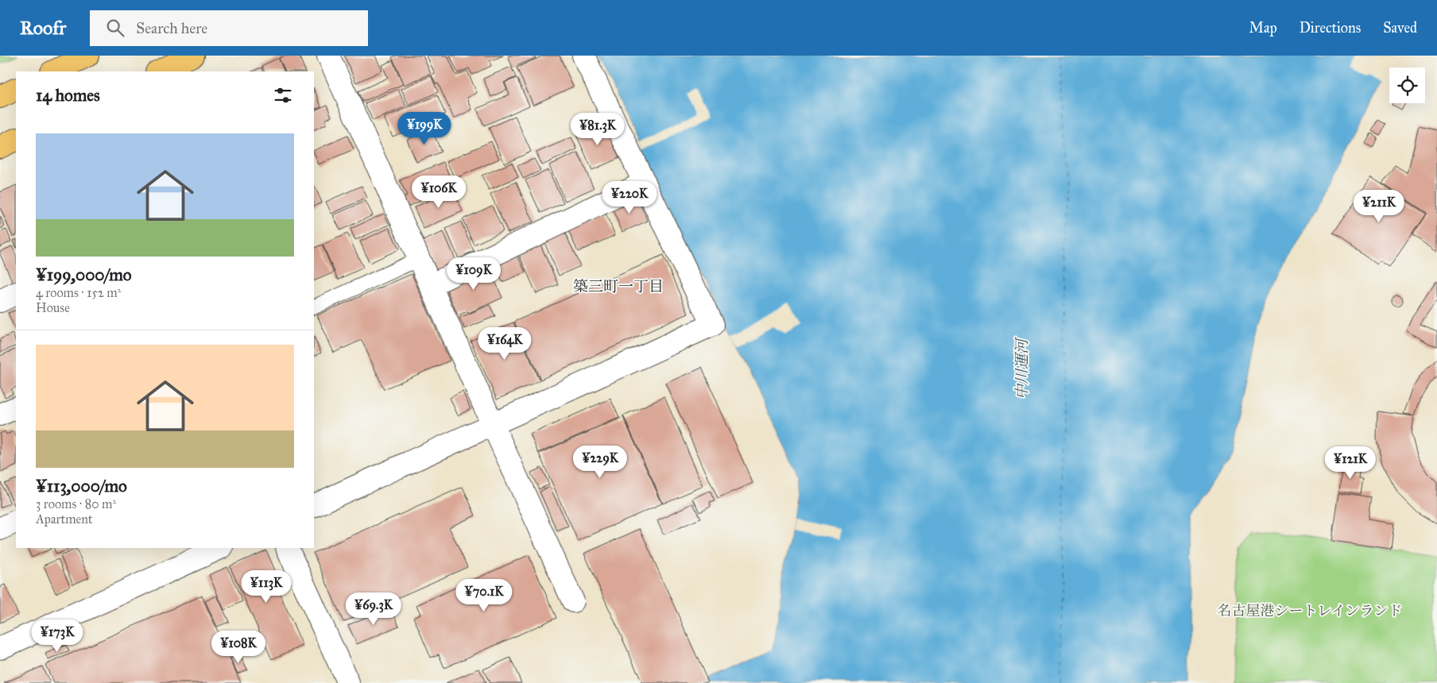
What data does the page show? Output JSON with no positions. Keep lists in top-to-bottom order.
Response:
{
  "districts": ["築三町一丁目"],
  "water": ["中川運河"],
  "parks": ["名古屋港シートレインランド"],
  "page": {
    "header": "Roofr",
    "search": "Search here",
    "nav": ["Map", "Directions", "Saved"],
    "heading": "14 homes",
    "price": [
      "¥199K",
      "¥81.3K",
      "¥106K",
      "¥220K",
      "¥211K",
      "¥109K",
      "¥164K",
      "¥229K",
      "¥121K",
      "¥113K",
      "¥70.1K",
      "¥69.3K",
      "¥173K",
      "¥108K"
    ],
    "list": [
      {
        "name": "¥199,000/mo",
        "note": "4 rooms · 152 m² · House"
      },
      {
        "name": "¥113,000/mo",
        "note": "3 rooms · 80 m² · Apartment"
      }
    ]
  }
}
